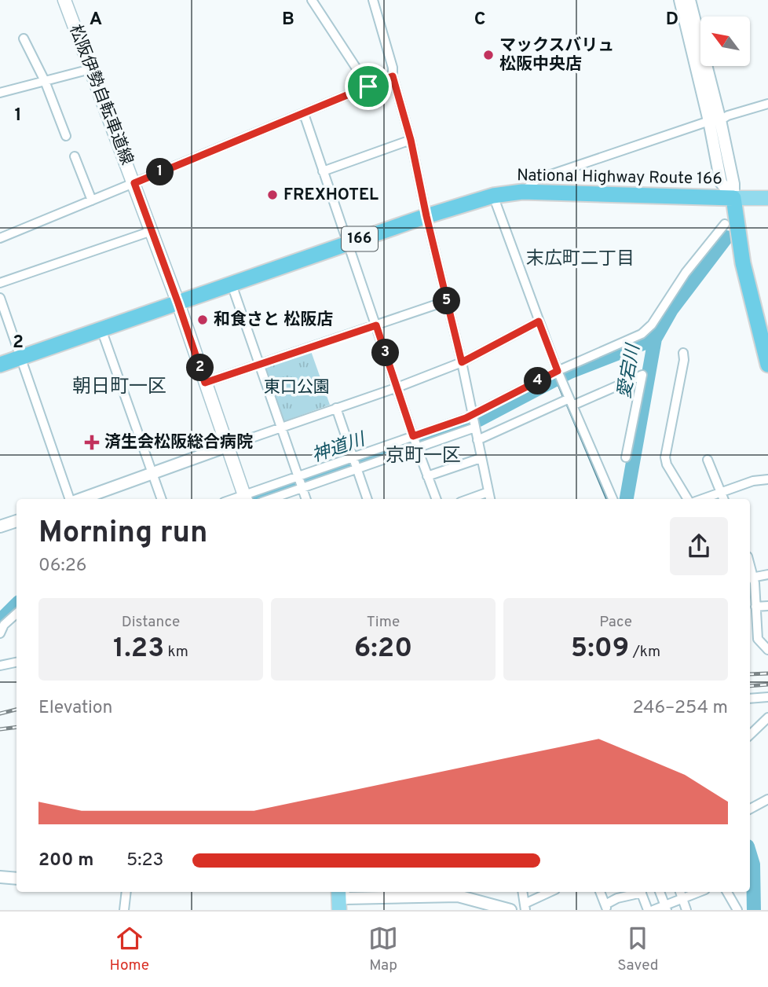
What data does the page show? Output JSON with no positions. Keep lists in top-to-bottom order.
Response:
{
  "streets": {
    "highway": ["National Highway Route 166", "166"],
    "main road": ["松阪伊勢自転車道線"]
  },
  "crossings": [
    ["松阪伊勢自転車道線", "National Highway Route 166"]
  ],
  "districts": ["末広町二丁目", "朝日町一区", "京町一区"],
  "water": ["愛宕川", "神道川"],
  "parks": ["東口公園"],
  "places": {
    "other": ["マックスバリュ 松阪中央店", "FREXHOTEL", "和食さと 松阪店"],
    "health": ["済生会松阪総合病院"]
  },
  "north": "top left",
  "page": {
    "pins": [
      "1",
      "5",
      "3",
      "2",
      "4"
    ],
    "heading": ["Morning run", "06:26"],
    "stats": [
      ["Distance", "1.23 km"],
      ["Time", "6:20"],
      ["Pace", "5:09 /km"]
    ],
    "chart": ["Elevation", "246–254 m"],
    "list": [
      {
        "name": "200 m",
        "note": "5:23"
      }
    ],
    "tabs": ["Home", "Map", "Saved"]
  },
  "grid": {
    "columns": [
      "A",
      "B",
      "C",
      "D"
    ],
    "rows": ["1", "2"]
  }
}
